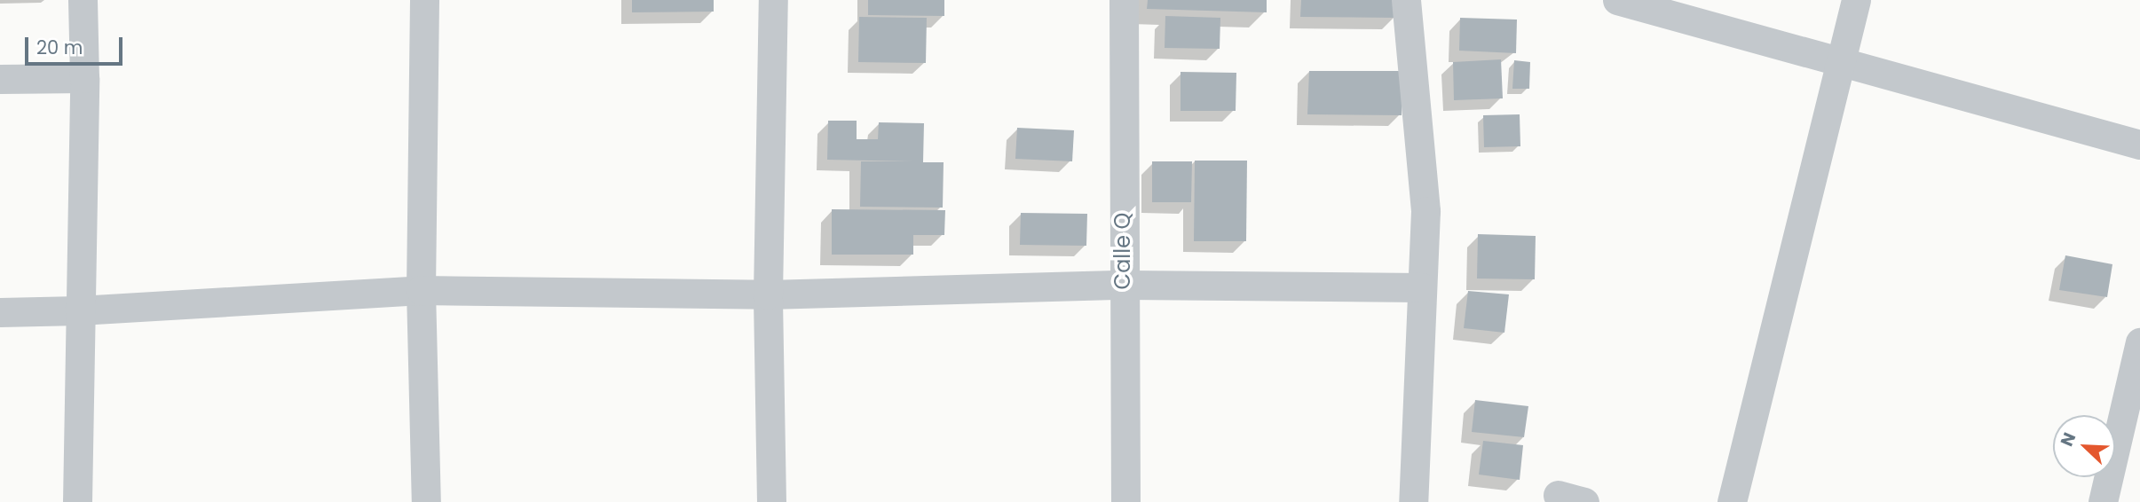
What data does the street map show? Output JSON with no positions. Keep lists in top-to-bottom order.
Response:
{
  "streets": {
    "street": ["Calle Q"]
  },
  "scale_bar": "20 m",
  "north": "top left"
}
